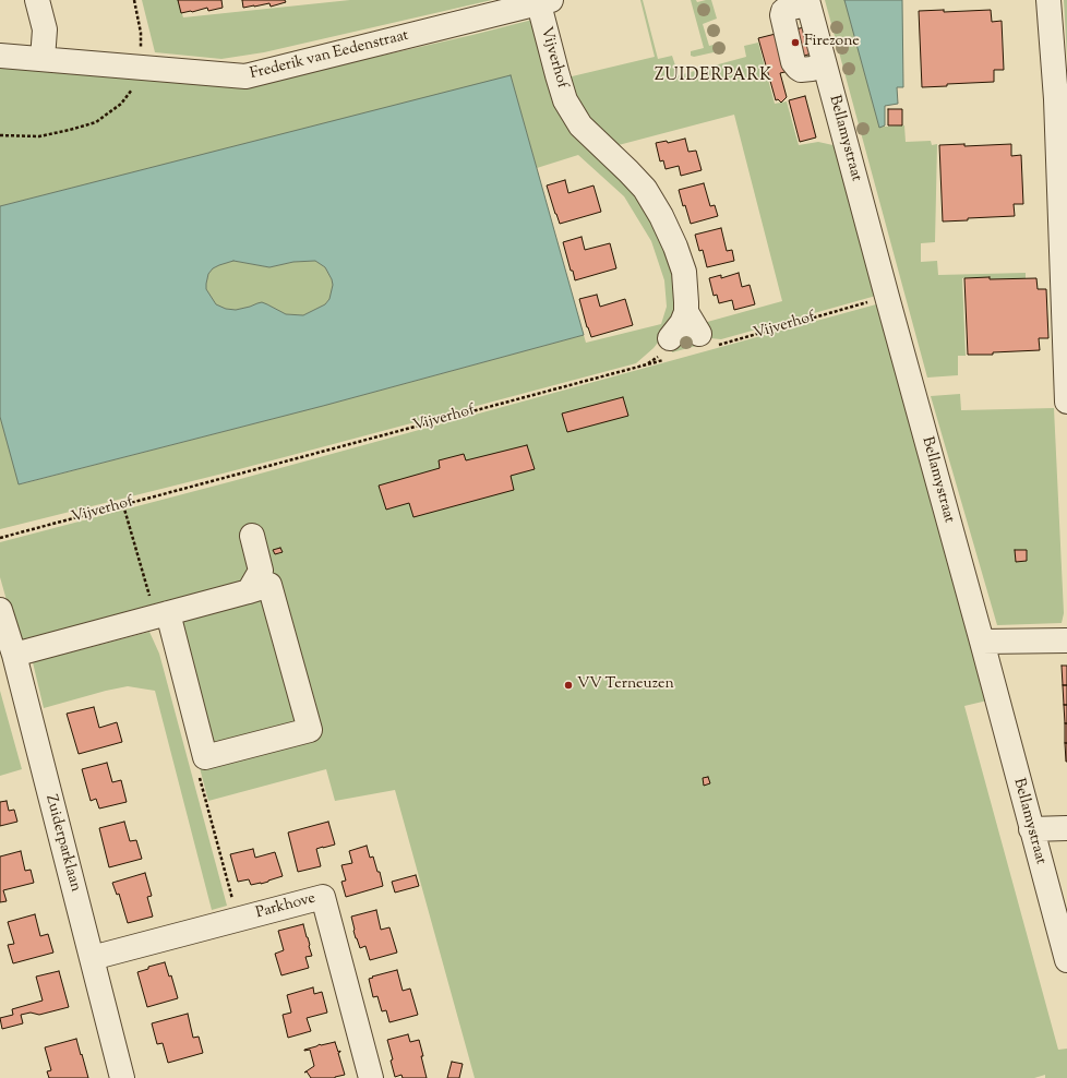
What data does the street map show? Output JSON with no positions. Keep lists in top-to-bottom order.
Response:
{
  "streets": {
    "street": [
      "Frederik van Eedenstraat",
      "Vijverhof",
      "Bellamystraat",
      "Zuiderparklaan",
      "Parkhove"
    ]
  },
  "crossings": [
    ["Frederik van Eedenstraat", "Vijverhof"],
    ["Vijverhof", "Bellamystraat"],
    ["Zuiderparklaan", "Parkhove"]
  ],
  "districts": ["ZUIDERPARK"],
  "places": ["Firezone", "VV Terneuzen"]
}
